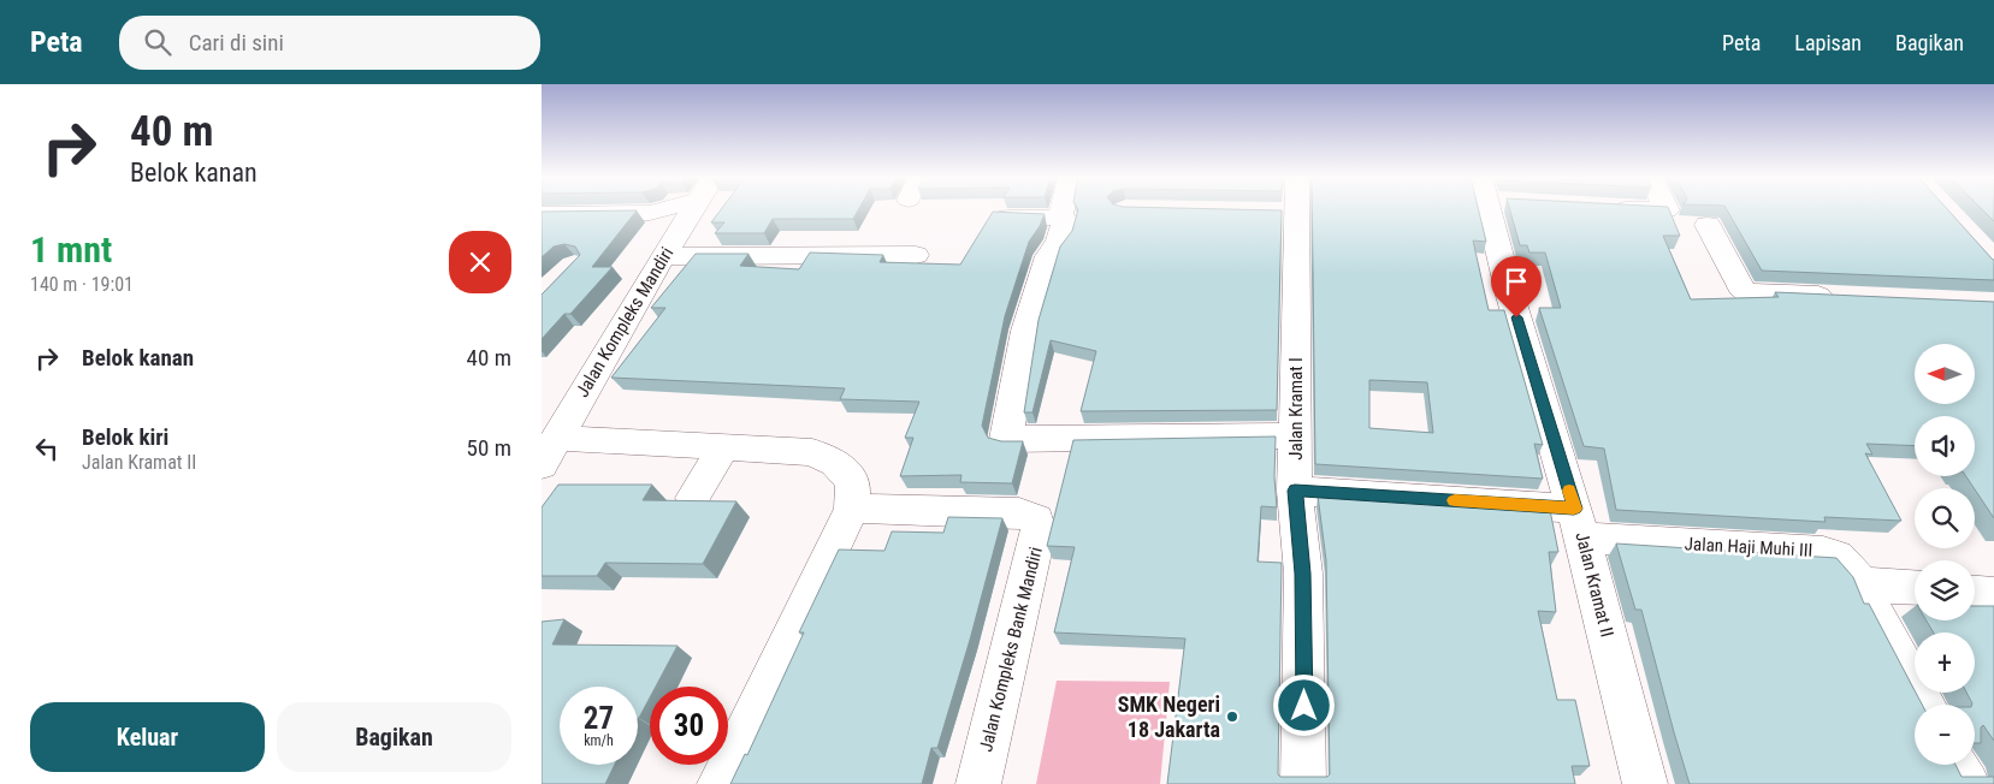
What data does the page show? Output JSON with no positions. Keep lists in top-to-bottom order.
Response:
{
  "streets": {
    "street": [
      "Jalan Kompleks Mandiri",
      "Jalan Kramat I",
      "Jalan Haji Muhi III",
      "Jalan Kramat II",
      "Jalan Kompleks Bank Mandiri"
    ]
  },
  "crossings": [
    ["Jalan Kramat I", "Jalan Haji Muhi III"],
    ["Jalan Haji Muhi III", "Jalan Kramat II"]
  ],
  "places": ["SMK Negeri 18 Jakarta"],
  "north": "left",
  "page": {
    "header": "Peta",
    "search": "Cari di sini",
    "nav": ["Peta", "Lapisan", "Bagikan"],
    "turn": ["40 m", "Belok kanan"],
    "heading": ["1 mnt", "140 m · 19:01"],
    "list": [
      {
        "name": "Belok kanan",
        "value": "40 m"
      },
      {
        "name": "Belok kiri",
        "note": "Jalan Kramat II",
        "value": "50 m"
      }
    ],
    "map_buttons": ["+", "−"],
    "speed": "27 km/h",
    "limit": "30",
    "buttons": ["Keluar", "Bagikan"]
  }
}
